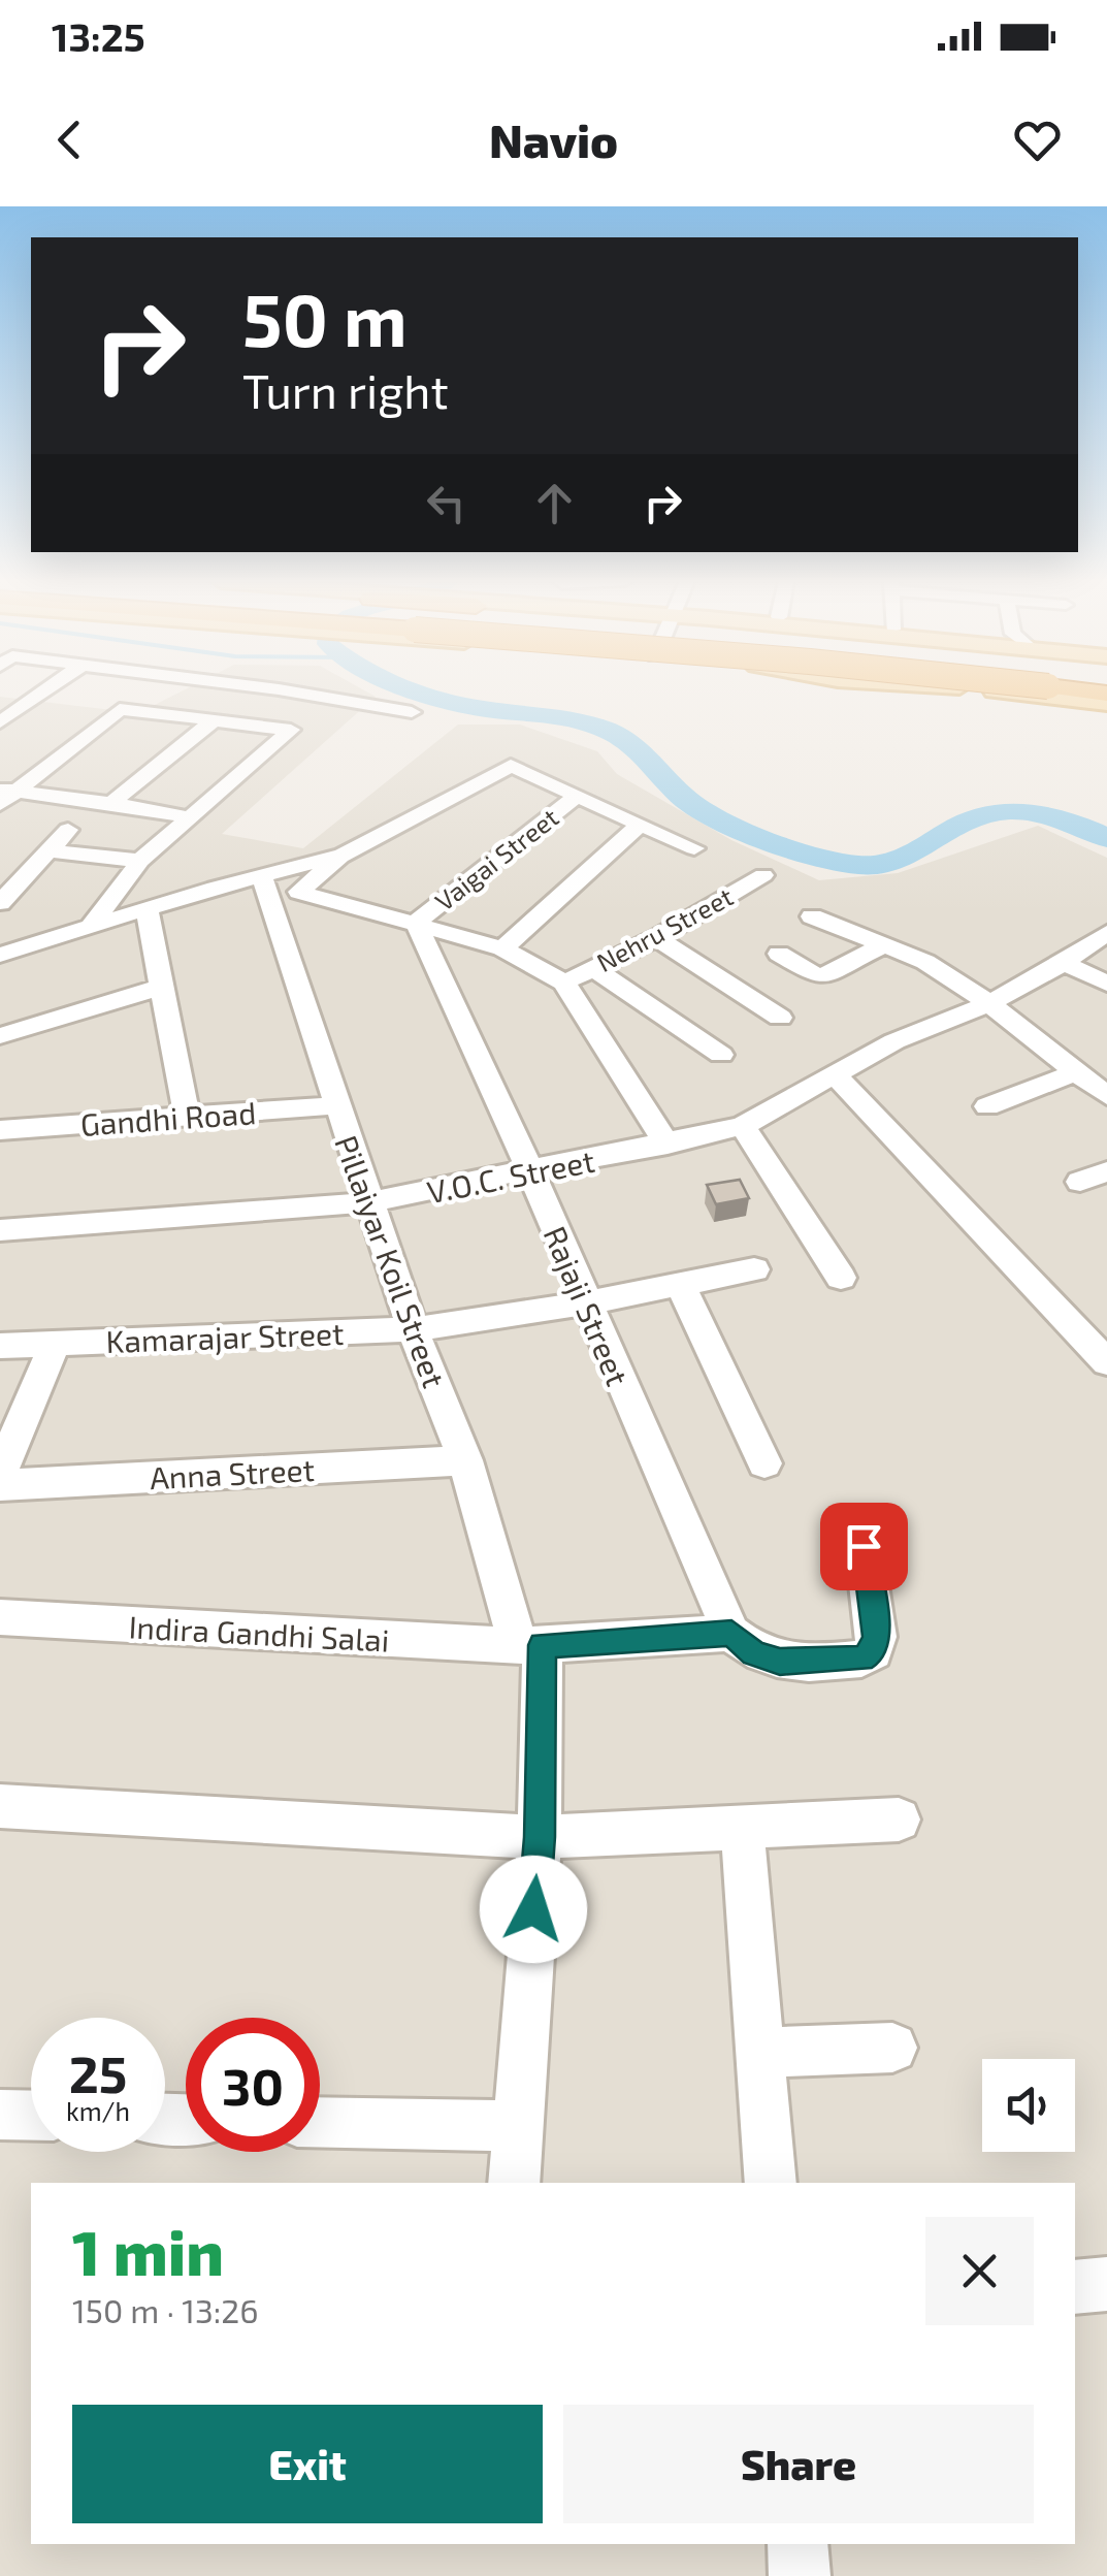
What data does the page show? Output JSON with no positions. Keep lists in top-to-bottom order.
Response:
{
  "streets": {
    "street": [
      "Vaigai Street",
      "Nehru Street",
      "Gandhi Road",
      "V.O.C. Street",
      "Pillaiyar Koil Street",
      "Rajaji Street",
      "Kamarajar Street",
      "Anna Street",
      "Indira Gandhi Salai"
    ]
  },
  "crossings": [
    ["Vaigai Street", "Rajaji Street"],
    ["Gandhi Road", "Pillaiyar Koil Street"],
    ["V.O.C. Street", "Pillaiyar Koil Street"],
    ["V.O.C. Street", "Rajaji Street"],
    ["Pillaiyar Koil Street", "Kamarajar Street"],
    ["Pillaiyar Koil Street", "Anna Street"],
    ["Pillaiyar Koil Street", "Indira Gandhi Salai"],
    ["Rajaji Street", "Kamarajar Street"],
    ["Rajaji Street", "Indira Gandhi Salai"]
  ],
  "page": {
    "status": "13:25",
    "header": "Navio",
    "turn": ["50 m", "Turn right"],
    "speed": "25 km/h",
    "limit": "30",
    "heading": ["1 min", "150 m · 13:26"],
    "buttons": ["Exit", "Share"]
  }
}
